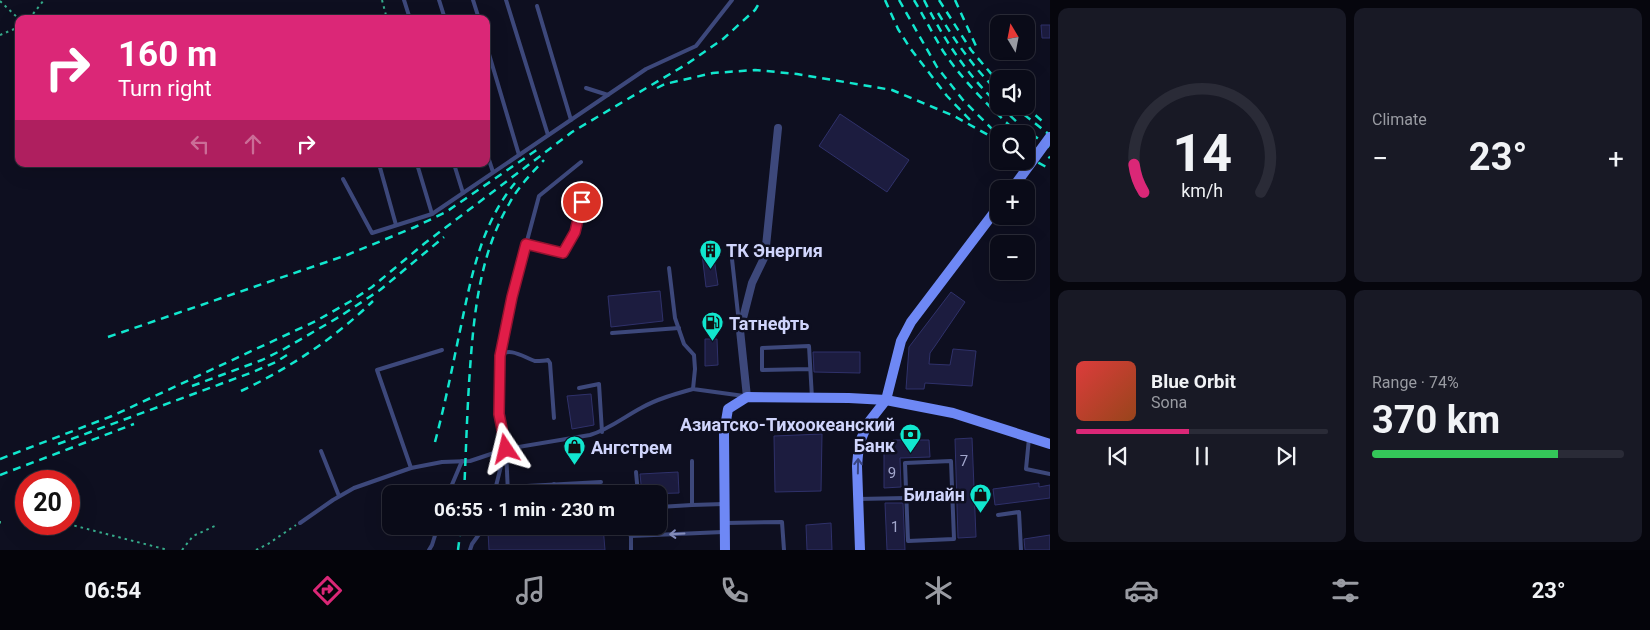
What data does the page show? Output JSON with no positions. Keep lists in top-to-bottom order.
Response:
{
  "places": {
    "building": ["ТК Энергия"],
    "fuel station": ["Татнефть"],
    "bank": ["Азиатско-Тихоокеанский Банк"],
    "shop": ["Ангстрем", "Билайн"]
  },
  "house_numbers": ["7", "9", "1"],
  "north": "top",
  "page": {
    "tile": [
      "Climate",
      ["Range · 74%", "370 km"]
    ],
    "map_buttons": ["+", "−"],
    "turn": ["160 m", "Turn right"],
    "heat": ["−", "23°", "+"],
    "song": ["Blue Orbit", "Sona"],
    "limit": "20",
    "trip": "06:55 · 1 min · 230 m",
    "tabs": ["06:54", "23°"],
    "gauge": ["14", "km/h"]
  }
}
